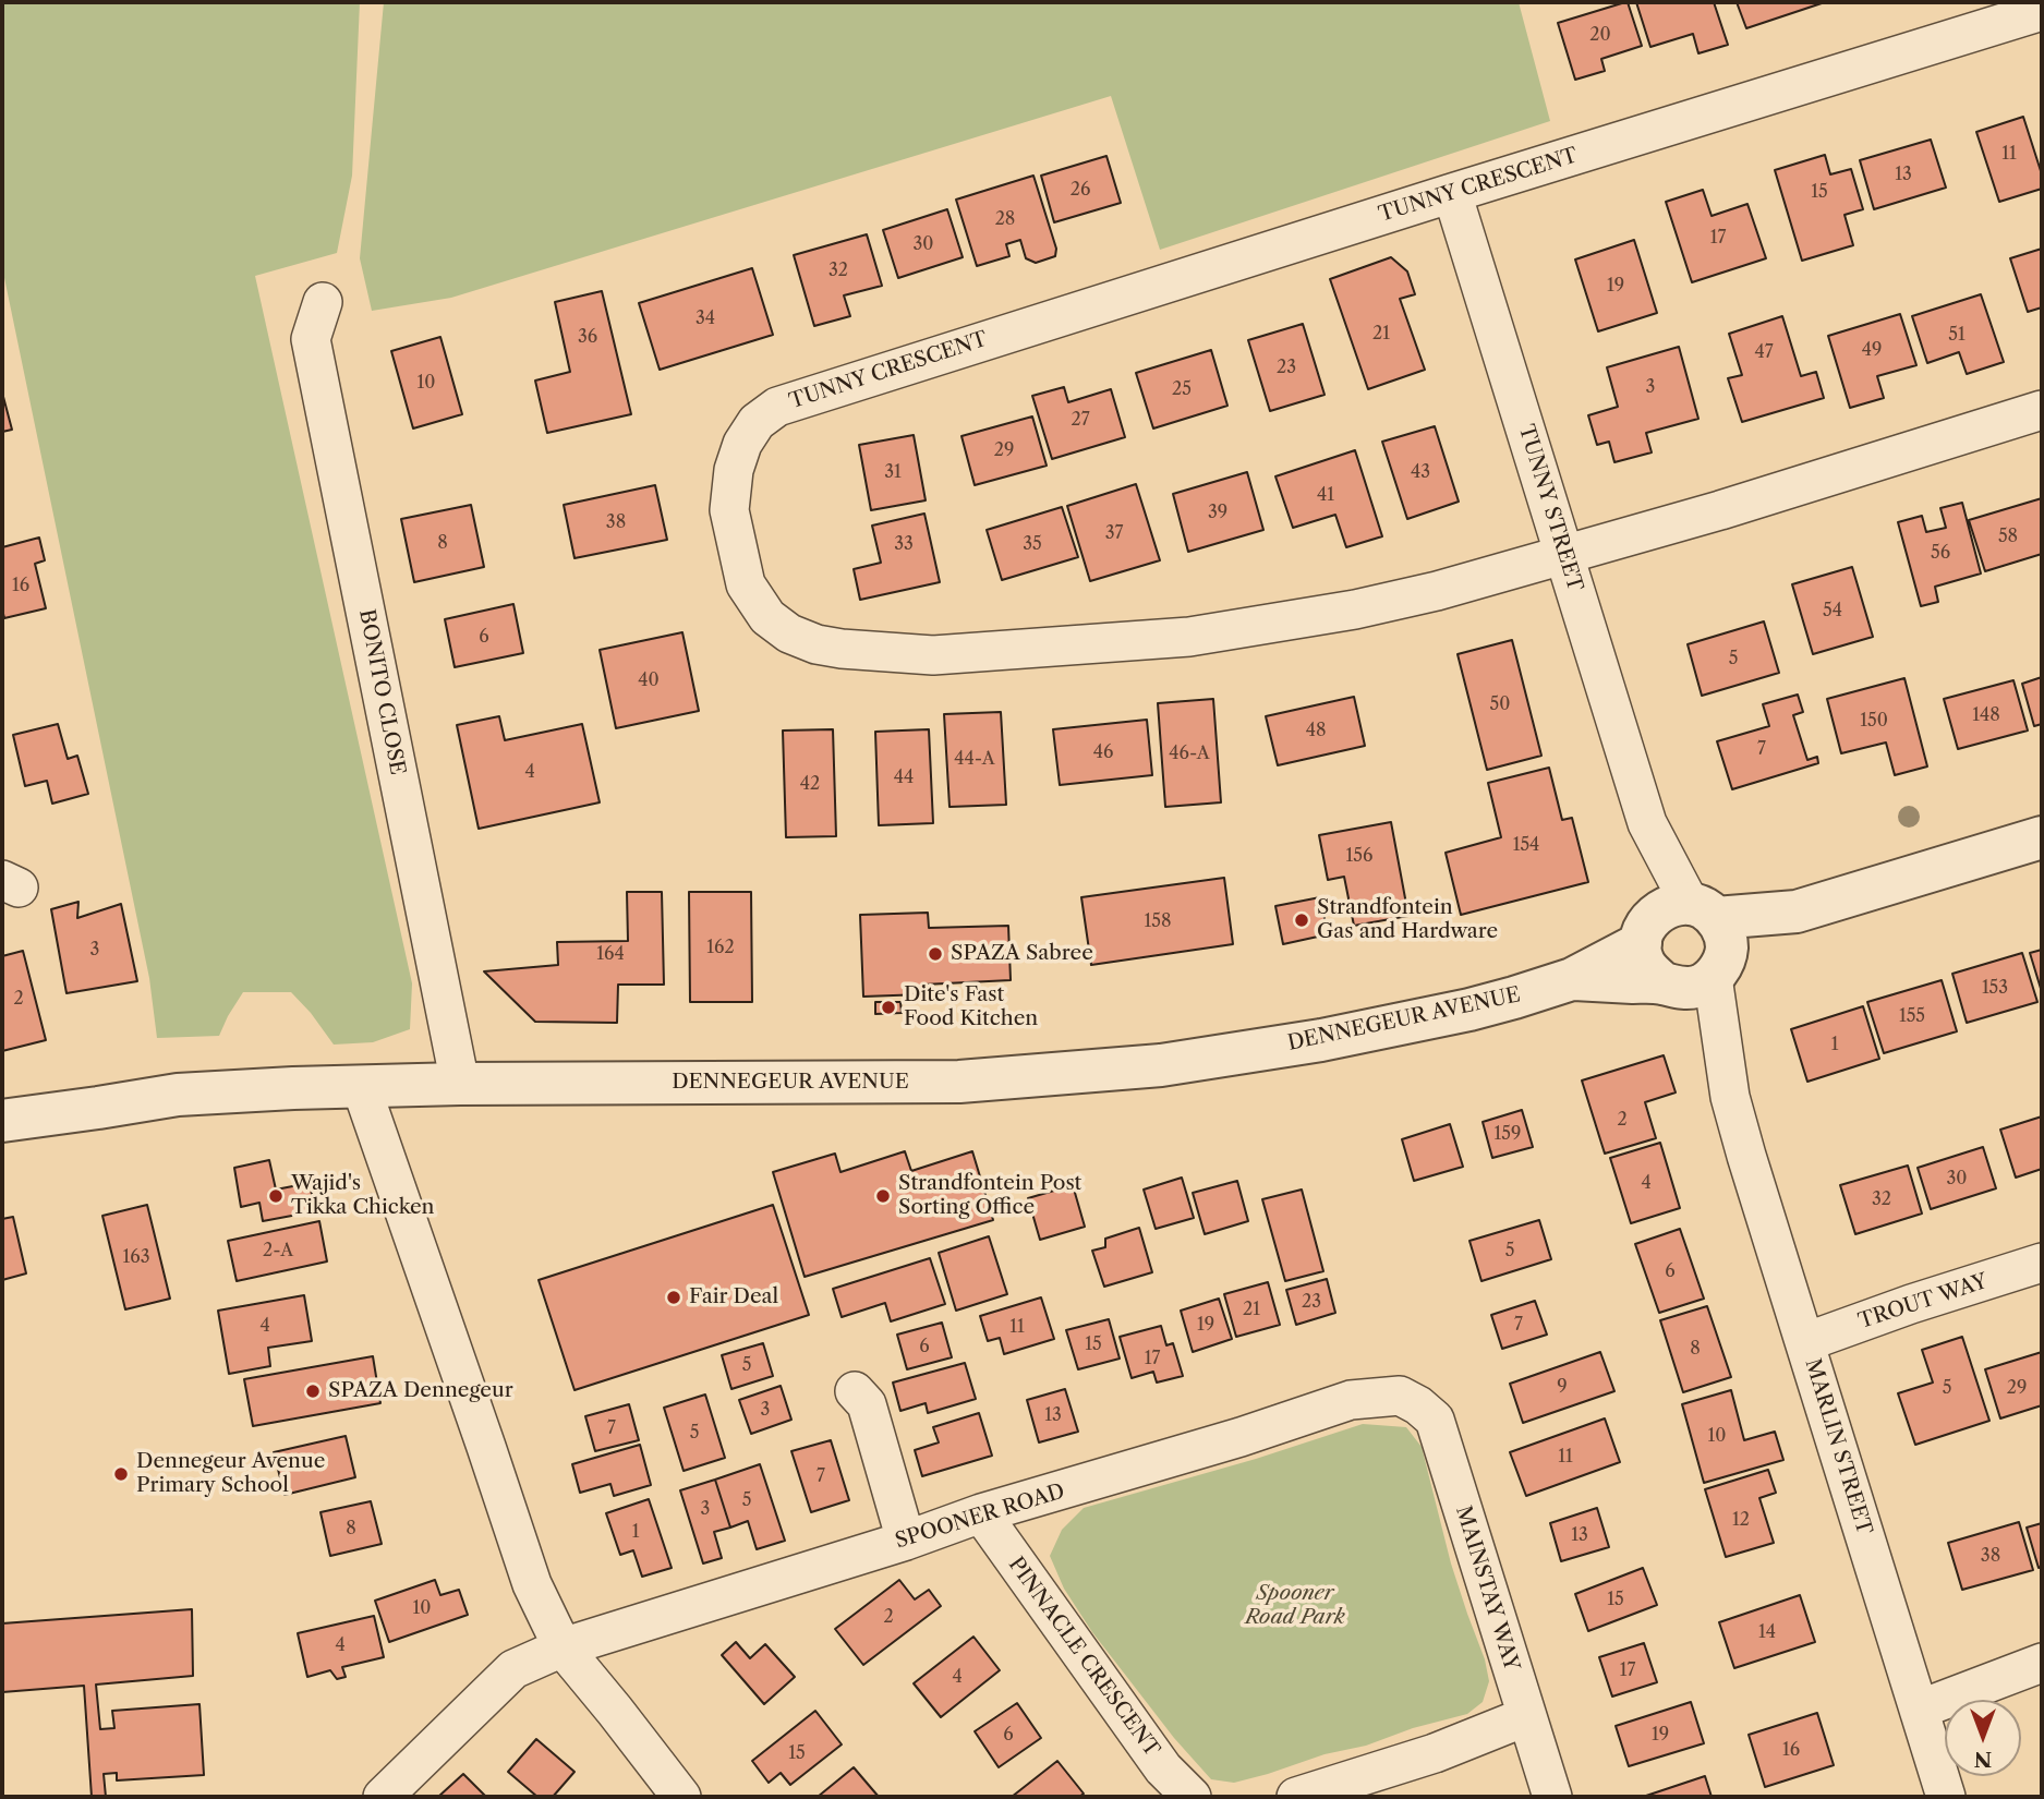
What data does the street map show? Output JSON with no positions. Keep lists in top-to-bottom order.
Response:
{
  "streets": {
    "street": [
      "TUNNY CRESCENT",
      "TUNNY STREET",
      "BONITO CLOSE",
      "DENNEGEUR AVENUE",
      "TROUT WAY",
      "MARLIN STREET",
      "SPOONER ROAD",
      "MAINSTAY WAY",
      "PINNACLE CRESCENT"
    ]
  },
  "crossings": [
    ["TUNNY CRESCENT", "TUNNY STREET"],
    ["TUNNY STREET", "DENNEGEUR AVENUE"],
    ["TUNNY STREET", "MARLIN STREET"],
    ["BONITO CLOSE", "DENNEGEUR AVENUE"],
    ["DENNEGEUR AVENUE", "MARLIN STREET"],
    ["TROUT WAY", "MARLIN STREET"],
    ["SPOONER ROAD", "MAINSTAY WAY"],
    ["SPOONER ROAD", "PINNACLE CRESCENT"]
  ],
  "parks": ["Spooner Road Park"],
  "places": [
    "Strandfontein Gas and Hardware",
    "SPAZA Sabree",
    "Dite's Fast Food Kitchen",
    "Wajid's Tikka Chicken",
    "Strandfontein Post Sorting Office",
    "Fair Deal",
    "SPAZA Dennegeur",
    "Dennegeur Avenue Primary School"
  ],
  "house_numbers": [
    "20",
    "11",
    "13",
    "26",
    "15",
    "28",
    "17",
    "30",
    "32",
    "19",
    "34",
    "21",
    "51",
    "36",
    "49",
    "47",
    "23",
    "10",
    "3",
    "25",
    "27",
    "29",
    "31",
    "43",
    "41",
    "39",
    "38",
    "37",
    "58",
    "8",
    "33",
    "35",
    "56",
    "16",
    "54",
    "6",
    "5",
    "40",
    "50",
    "148",
    "150",
    "48",
    "7",
    "46",
    "46-A",
    "44-A",
    "4",
    "44",
    "42",
    "154",
    "156",
    "158",
    "162",
    "3",
    "164",
    "153",
    "2",
    "155",
    "1",
    "2",
    "159",
    "30",
    "4",
    "32",
    "2-A",
    "5",
    "163",
    "6",
    "23",
    "21",
    "19",
    "7",
    "4",
    "11",
    "15",
    "6",
    "8",
    "17",
    "5",
    "9",
    "5",
    "29",
    "3",
    "13",
    "7",
    "5",
    "10",
    "11",
    "7",
    "5",
    "3",
    "12",
    "8",
    "1",
    "13",
    "38",
    "15",
    "10",
    "2",
    "14",
    "4",
    "17",
    "4",
    "6",
    "19",
    "16",
    "15"
  ],
  "north": "bottom"
}
